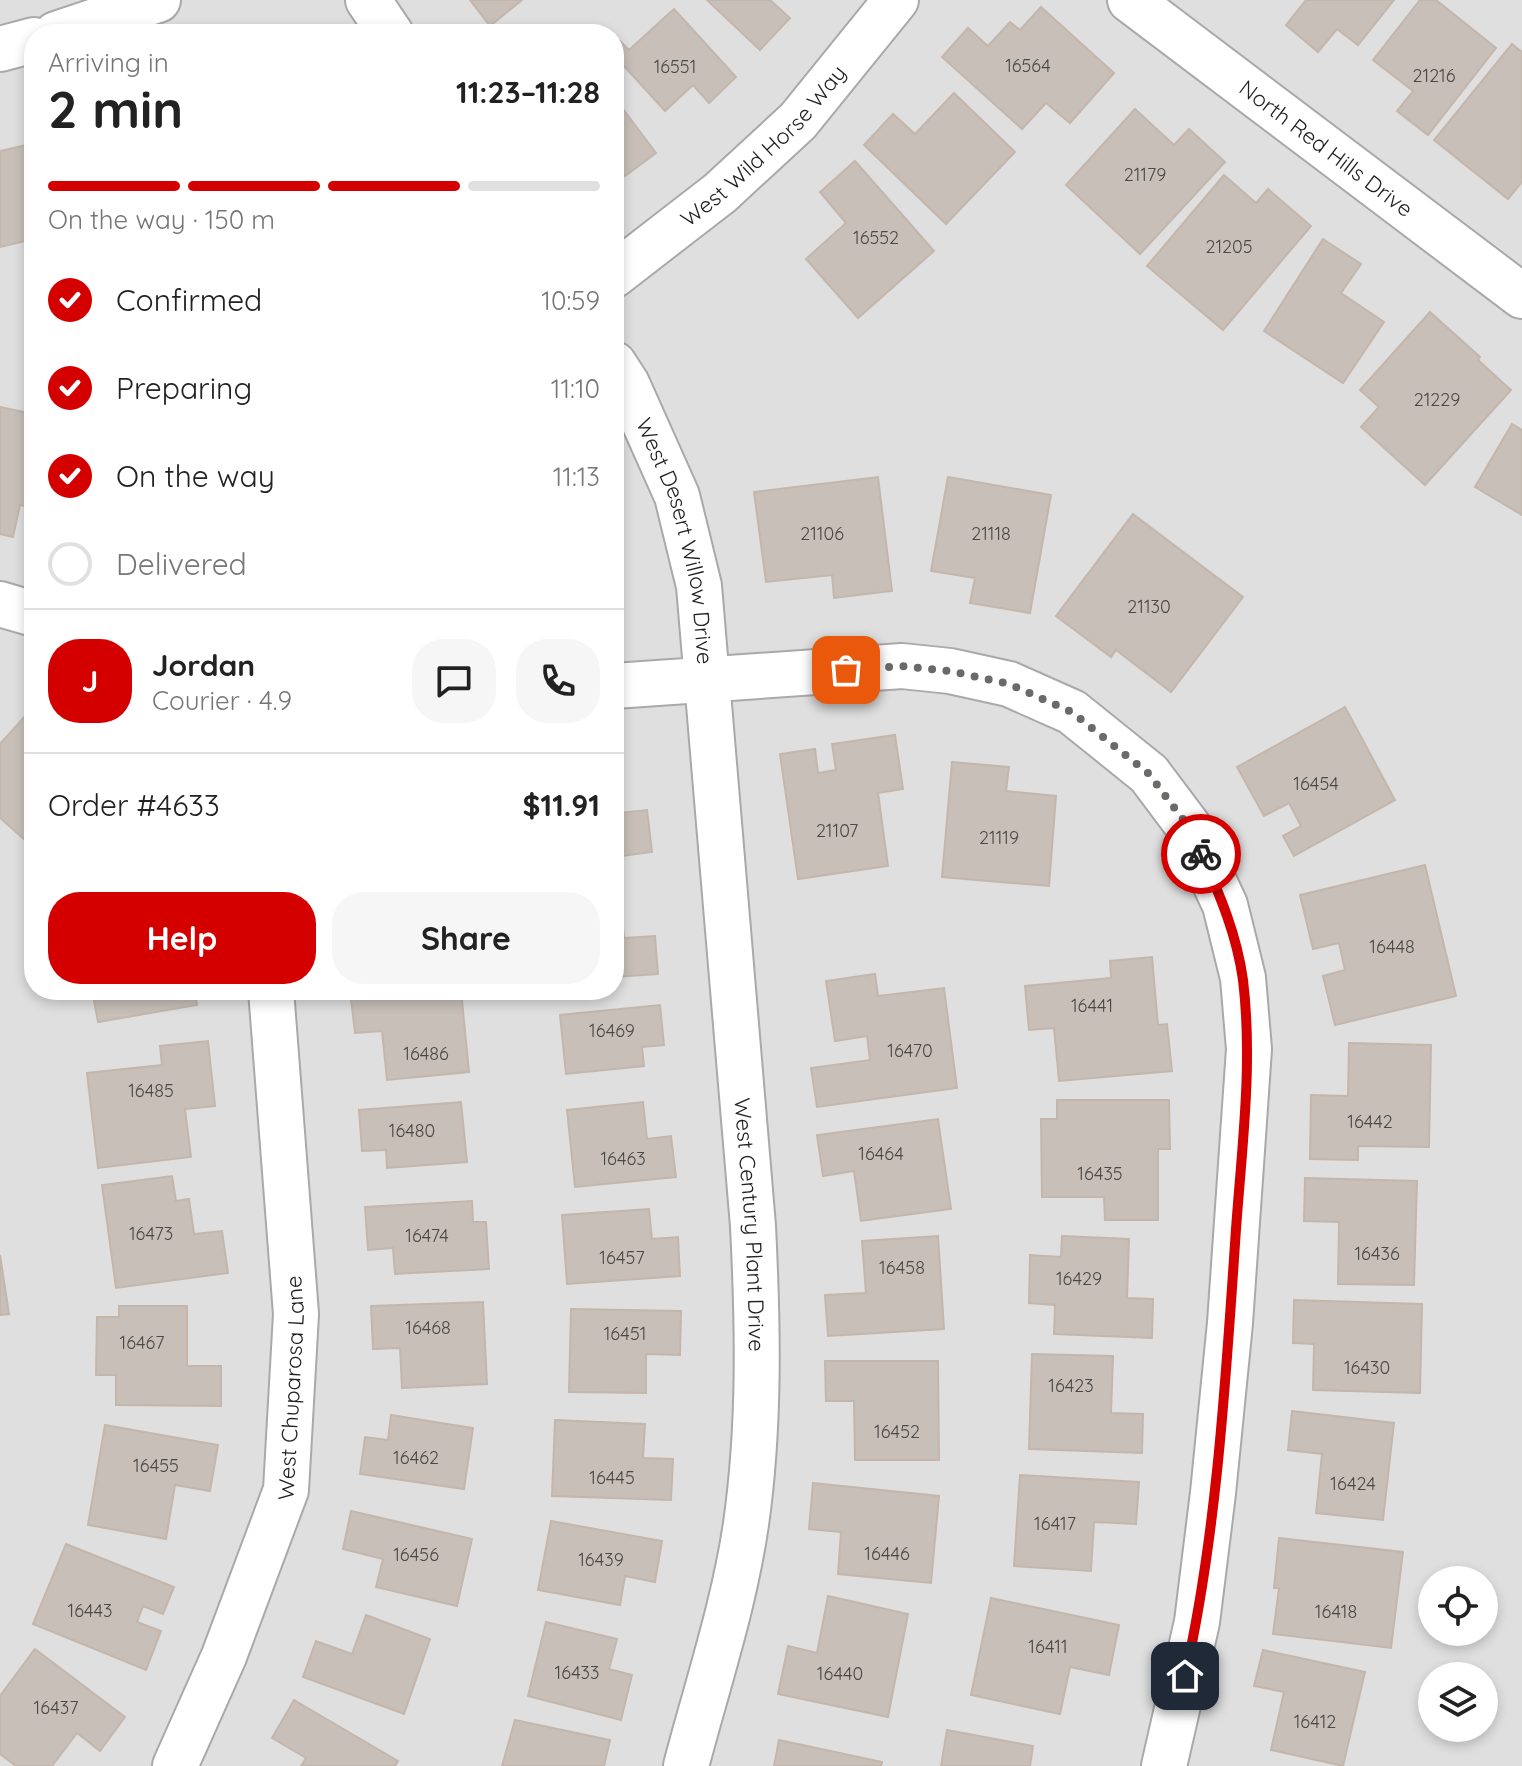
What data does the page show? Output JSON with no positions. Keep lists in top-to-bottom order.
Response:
{
  "streets": {
    "street": [
      "West Wild Horse Way",
      "North Red Hills Drive",
      "West Desert Willow Drive",
      "West Century Plant Drive",
      "West Chuparosa Lane"
    ]
  },
  "crossings": [
    ["West Desert Willow Drive", "West Century Plant Drive"]
  ],
  "house_numbers": [
    "16564",
    "16551",
    "21216",
    "21179",
    "16552",
    "21205",
    "21229",
    "21106",
    "21118",
    "21130",
    "16454",
    "21107",
    "21119",
    "16448",
    "16441",
    "16469",
    "16470",
    "16486",
    "16485",
    "16442",
    "16480",
    "16464",
    "16463",
    "16435",
    "16473",
    "16474",
    "16436",
    "16457",
    "16458",
    "16429",
    "16468",
    "16451",
    "16467",
    "16430",
    "16423",
    "16452",
    "16462",
    "16455",
    "16445",
    "16424",
    "16417",
    "16446",
    "16456",
    "16439",
    "16443",
    "16418",
    "16411",
    "16433",
    "16440",
    "16437",
    "16412"
  ],
  "page": {
    "heading": ["2 min", "Arriving in", "11:23–11:28"],
    "panel": [
      "Jordan",
      "Courier · 4.9",
      "Order #4633",
      "$11.91"
    ],
    "bar": "On the way · 150 m",
    "list": [
      ["Confirmed", "10:59"],
      ["Preparing", "11:10"],
      ["On the way", "11:13"],
      "Delivered"
    ],
    "round": "J",
    "buttons": ["Help", "Share"]
  }
}
